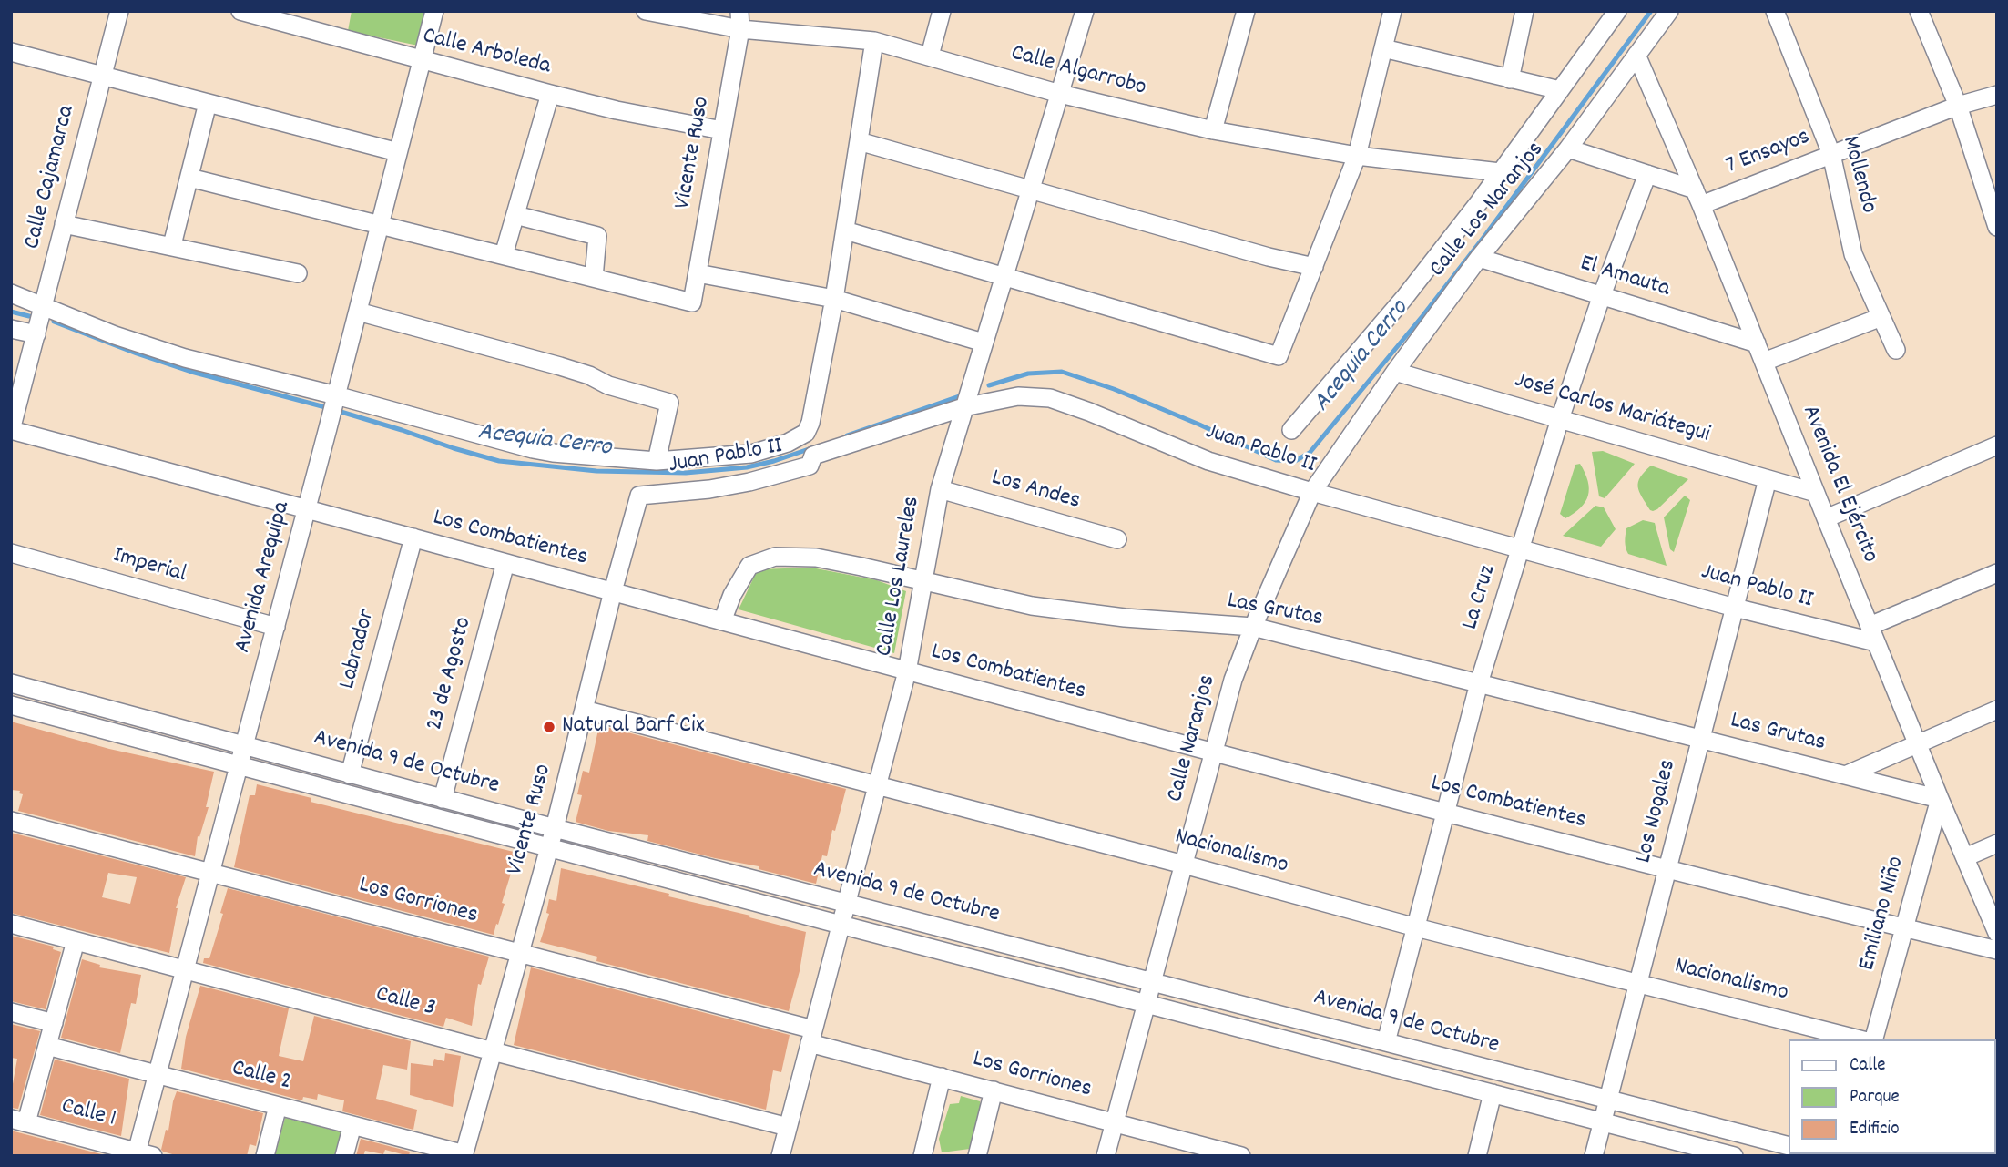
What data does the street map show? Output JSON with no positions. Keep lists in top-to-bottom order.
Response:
{
  "streets": {
    "street": [
      "Calle Arboleda",
      "Calle Algarrobo",
      "Vicente Ruso",
      "7 Ensayos",
      "Mollendo",
      "Calle Cajamarca",
      "Calle Los Naranjos",
      "El Amauta",
      "José Carlos Mariátegui",
      "Juan Pablo II",
      "Avenida El Ejército",
      "Los Andes",
      "Los Combatientes",
      "Imperial",
      "Calle Los Laureles",
      "Avenida Arequipa",
      "La Cruz",
      "Las Grutas",
      "Labrador",
      "23 de Agosto",
      "Calle Naranjos",
      "Avenida 9 de Octubre",
      "Los Nogales",
      "Nacionalismo",
      "Los Gorriones",
      "Emiliano Niño",
      "Calle 3",
      "Calle 2",
      "Calle 1"
    ]
  },
  "crossings": [
    ["Calle Arboleda", "Vicente Ruso"],
    ["Calle Arboleda", "Avenida Arequipa"],
    ["Calle Algarrobo", "Vicente Ruso"],
    ["Calle Algarrobo", "Calle Los Laureles"],
    ["Vicente Ruso", "Juan Pablo II"],
    ["Vicente Ruso", "Los Combatientes"],
    ["Vicente Ruso", "Avenida 9 de Octubre"],
    ["Vicente Ruso", "Nacionalismo"],
    ["Vicente Ruso", "Los Gorriones"],
    ["Vicente Ruso", "Calle 3"],
    ["Vicente Ruso", "Calle 2"],
    ["7 Ensayos", "Mollendo"],
    ["7 Ensayos", "Avenida El Ejército"],
    ["Calle Cajamarca", "Los Combatientes"],
    ["Calle Los Naranjos", "El Amauta"],
    ["Calle Los Naranjos", "José Carlos Mariátegui"],
    ["Calle Los Naranjos", "Juan Pablo II"],
    ["Calle Los Naranjos", "Avenida El Ejército"],
    ["Calle Los Naranjos", "Calle Naranjos"],
    ["El Amauta", "Avenida El Ejército"],
    ["El Amauta", "La Cruz"],
    ["José Carlos Mariátegui", "Avenida El Ejército"],
    ["José Carlos Mariátegui", "La Cruz"],
    ["José Carlos Mariátegui", "Los Nogales"],
    ["Juan Pablo II", "Avenida El Ejército"],
    ["Juan Pablo II", "Calle Los Laureles"],
    ["Juan Pablo II", "La Cruz"],
    ["Juan Pablo II", "Calle Naranjos"],
    ["Juan Pablo II", "Los Nogales"],
    ["Avenida El Ejército", "Las Grutas"],
    ["Avenida El Ejército", "Emiliano Niño"],
    ["Los Andes", "Calle Los Laureles"],
    ["Los Combatientes", "Calle Los Laureles"],
    ["Los Combatientes", "Avenida Arequipa"],
    ["Los Combatientes", "La Cruz"],
    ["Los Combatientes", "Las Grutas"],
    ["Los Combatientes", "Labrador"],
    ["Los Combatientes", "23 de Agosto"],
    ["Los Combatientes", "Calle Naranjos"],
    ["Los Combatientes", "Los Nogales"],
    ["Los Combatientes", "Emiliano Niño"],
    ["Imperial", "Avenida Arequipa"],
    ["Calle Los Laureles", "Las Grutas"],
    ["Calle Los Laureles", "Avenida 9 de Octubre"],
    ["Calle Los Laureles", "Nacionalismo"],
    ["Calle Los Laureles", "Los Gorriones"],
    ["Calle Los Laureles", "Calle 3"],
    ["Avenida Arequipa", "Avenida 9 de Octubre"],
    ["Avenida Arequipa", "Los Gorriones"],
    ["Avenida Arequipa", "Calle 3"],
    ["Avenida Arequipa", "Calle 2"],
    ["Avenida Arequipa", "Calle 1"],
    ["La Cruz", "Las Grutas"],
    ["La Cruz", "Avenida 9 de Octubre"],
    ["La Cruz", "Nacionalismo"],
    ["Las Grutas", "Calle Naranjos"],
    ["Las Grutas", "Los Nogales"],
    ["Las Grutas", "Emiliano Niño"],
    ["Labrador", "Avenida 9 de Octubre"],
    ["23 de Agosto", "Avenida 9 de Octubre"],
    ["Calle Naranjos", "Avenida 9 de Octubre"],
    ["Calle Naranjos", "Nacionalismo"],
    ["Calle Naranjos", "Los Gorriones"],
    ["Avenida 9 de Octubre", "Los Nogales"],
    ["Los Nogales", "Nacionalismo"]
  ],
  "water": ["Acequia Cerro"],
  "places": ["Natural Barf Cix"],
  "legend": ["Calle", "Parque", "Edificio"]
}
